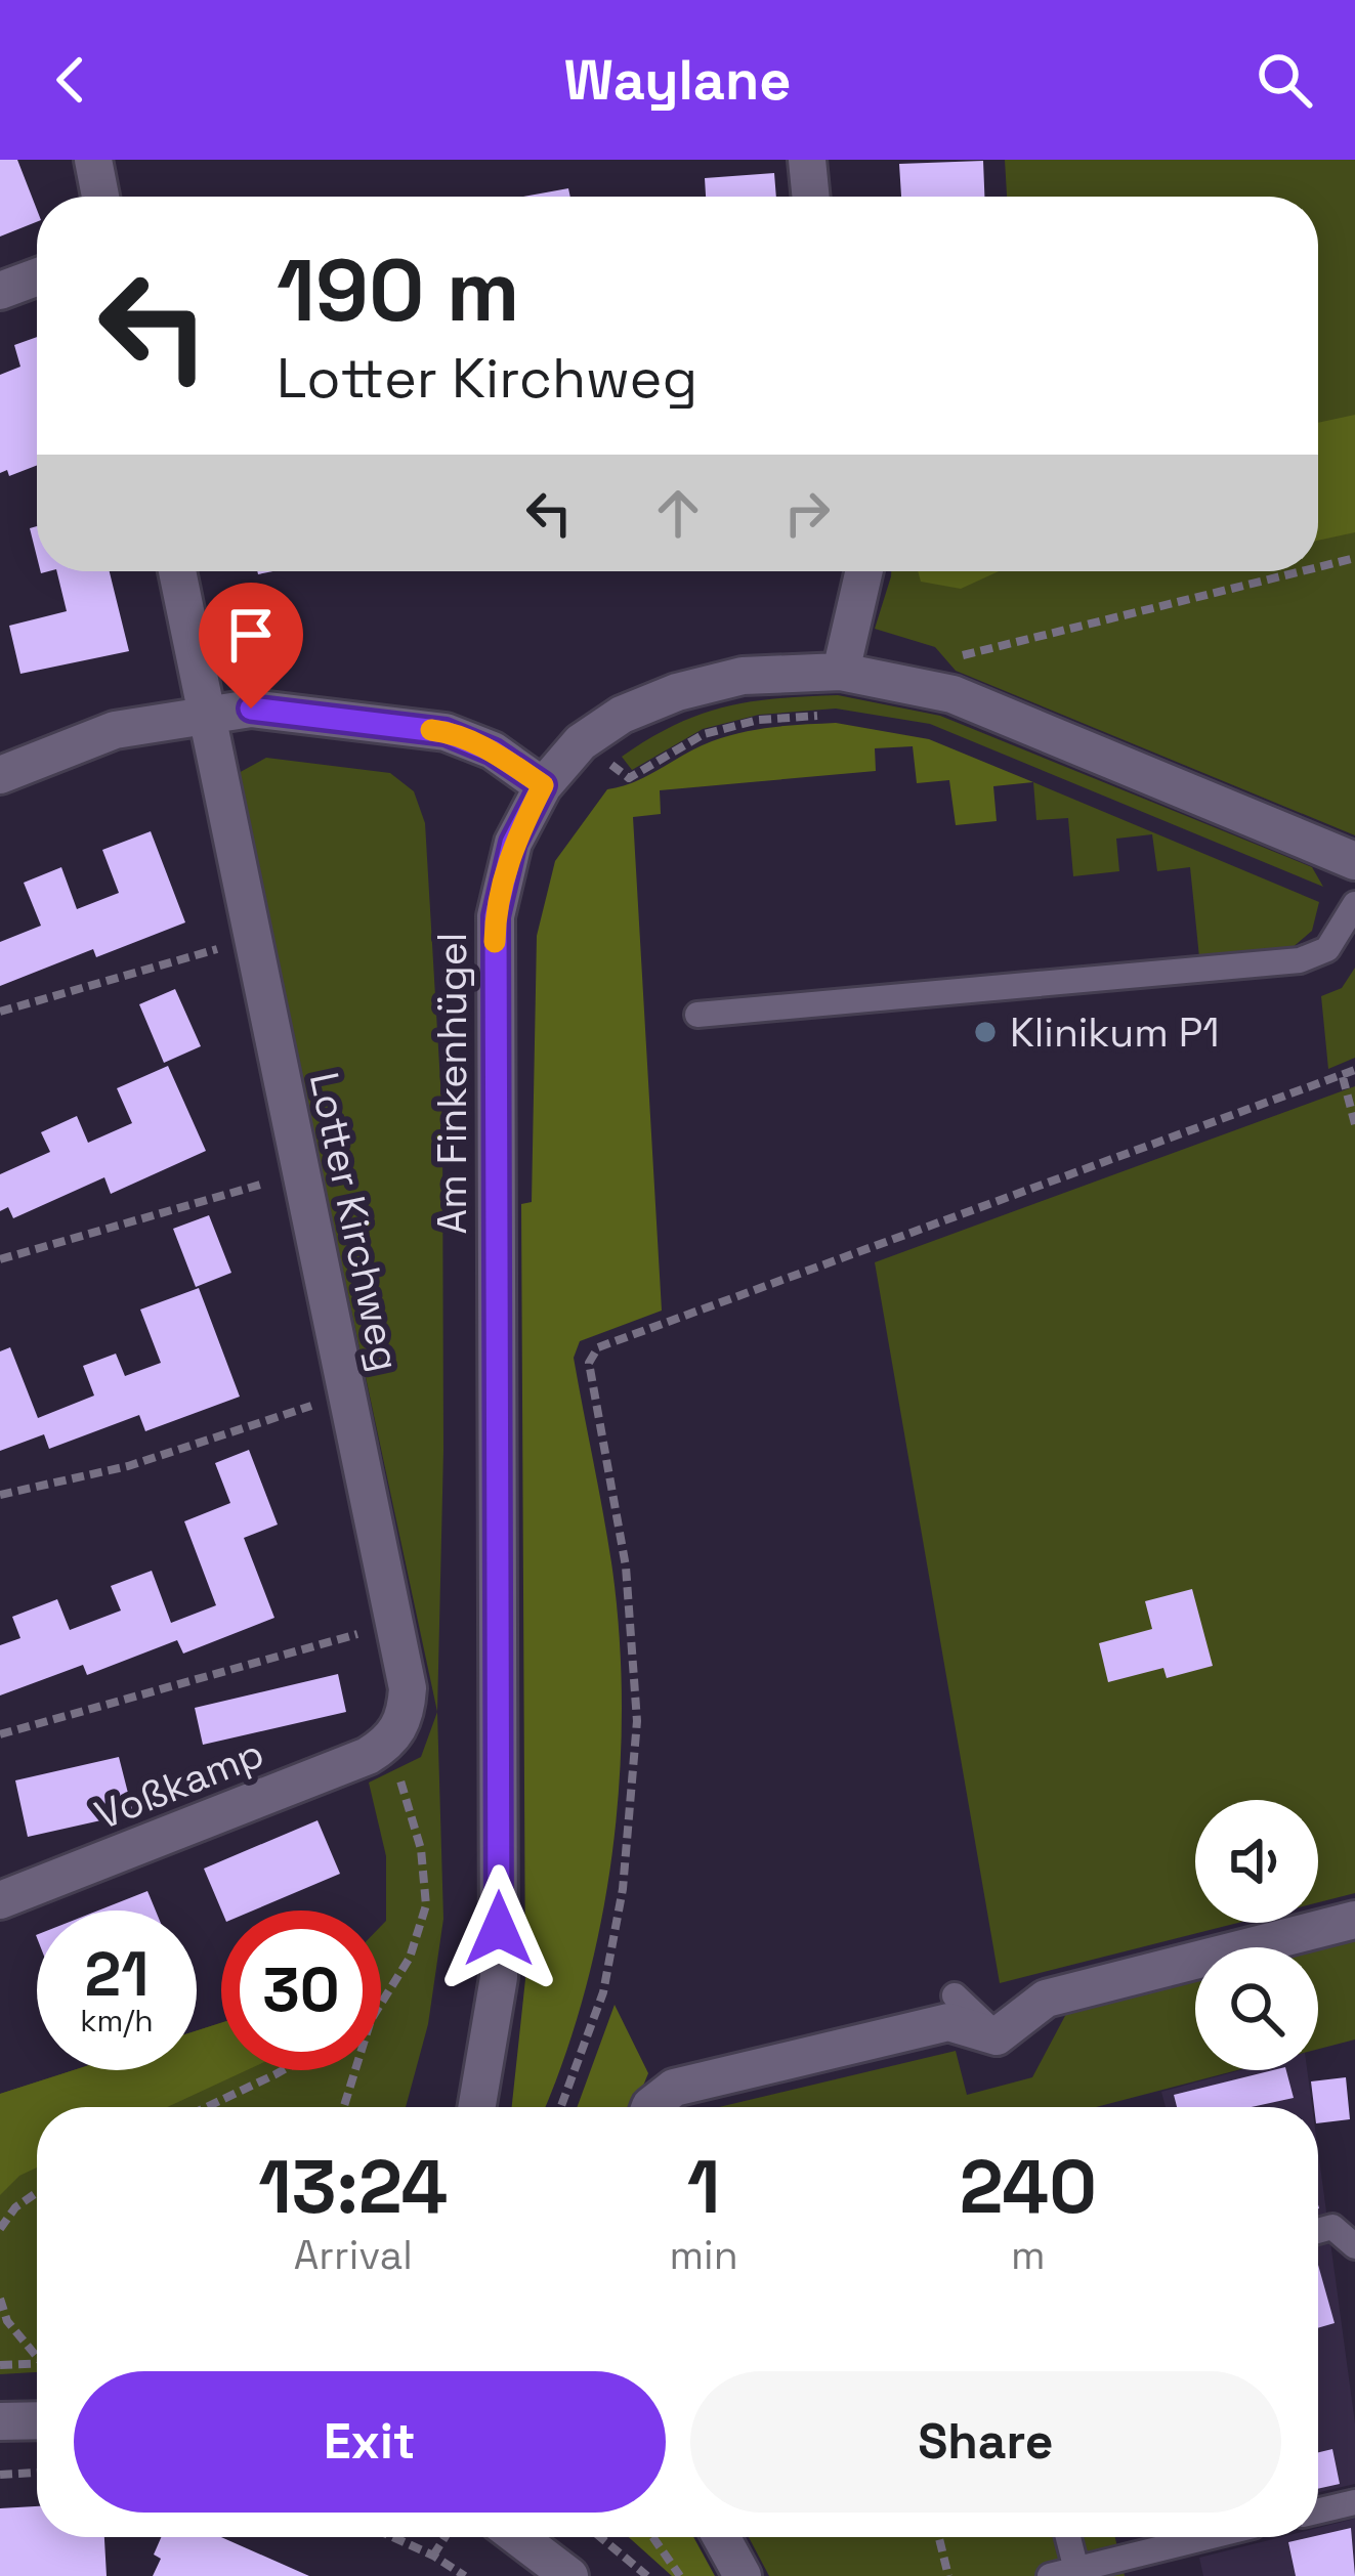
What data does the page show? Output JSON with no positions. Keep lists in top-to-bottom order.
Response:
{
  "streets": {
    "street": ["Am Finkenhügel", "Lotter Kirchweg", "Voßkamp"]
  },
  "crossings": [
    ["Lotter Kirchweg", "Voßkamp"]
  ],
  "places": ["Klinikum P1"],
  "page": {
    "header": "Waylane",
    "turn": ["190 m", "Lotter Kirchweg"],
    "speed": "21 km/h",
    "limit": "30",
    "eta": [
      "13:24",
      "Arrival",
      "1",
      "min",
      "240",
      "m"
    ],
    "buttons": ["Exit", "Share"]
  }
}
